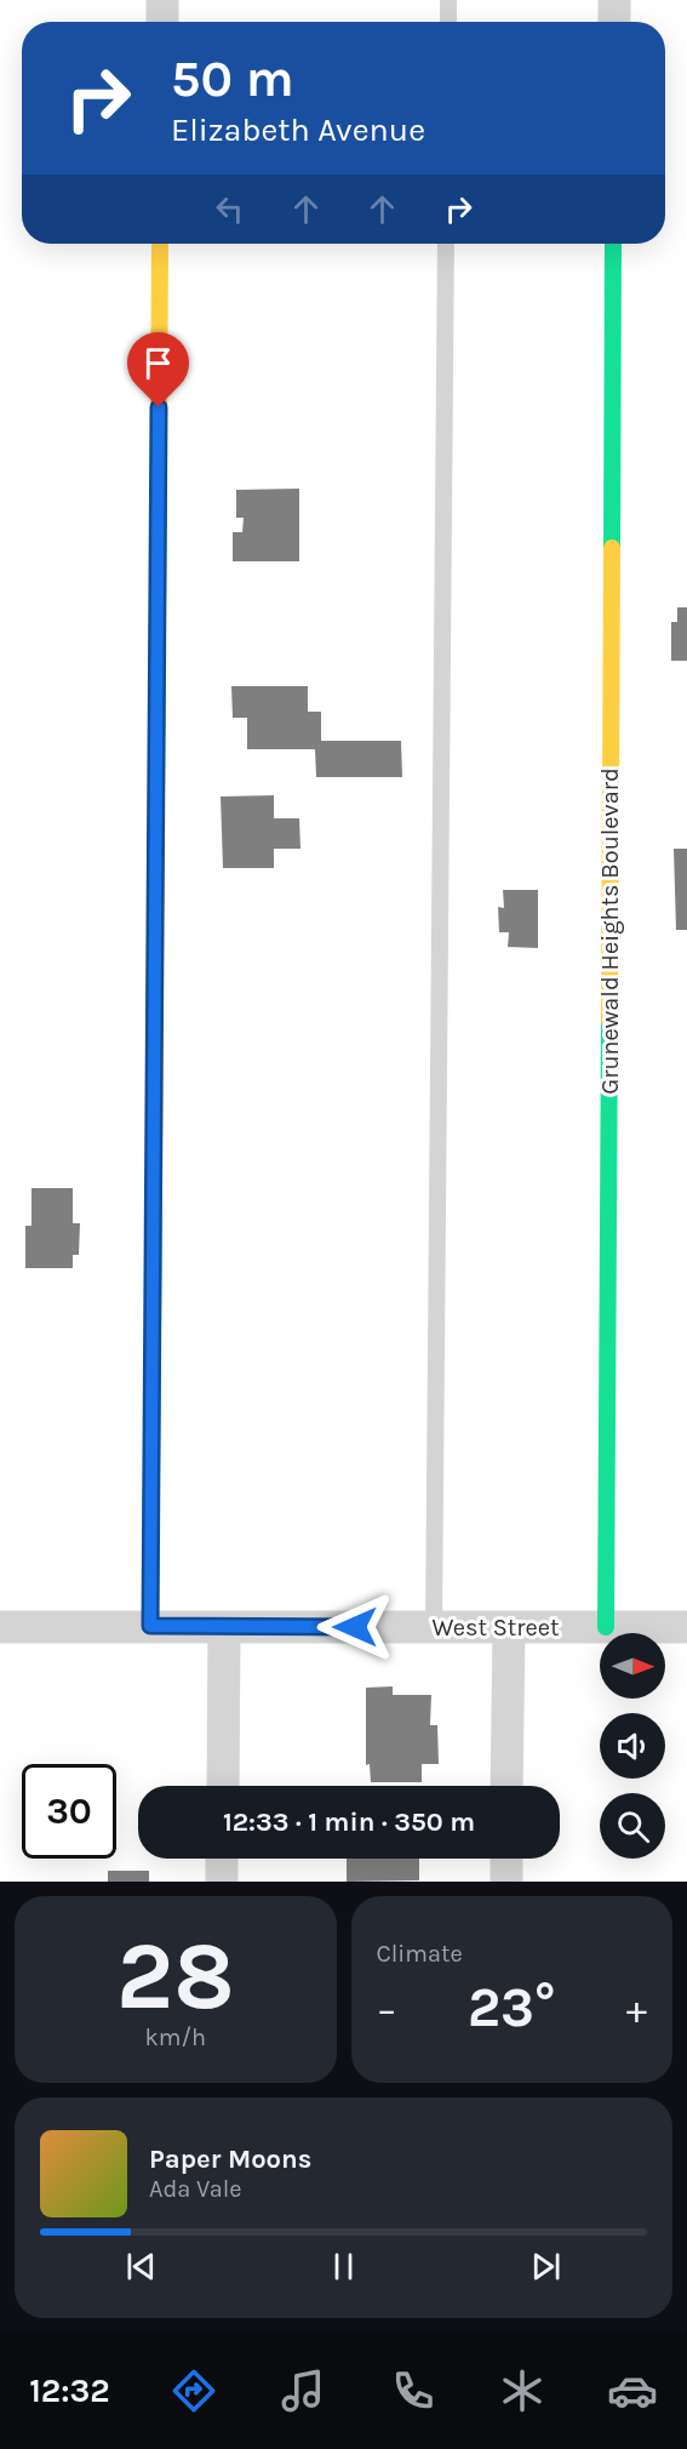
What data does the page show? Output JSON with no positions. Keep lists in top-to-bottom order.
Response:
{
  "streets": {
    "street": ["Grunewald Heights Boulevard", "West Street"]
  },
  "crossings": [
    ["Grunewald Heights Boulevard", "West Street"]
  ],
  "north": "right",
  "page": {
    "turn": ["50 m", "Elizabeth Avenue"],
    "limit": "30",
    "trip": "12:33 · 1 min · 350 m",
    "tile": [
      ["28", "km/h"],
      "Climate"
    ],
    "heat": ["−", "23°", "+"],
    "song": ["Paper Moons", "Ada Vale"],
    "tabs": "12:32"
  }
}
